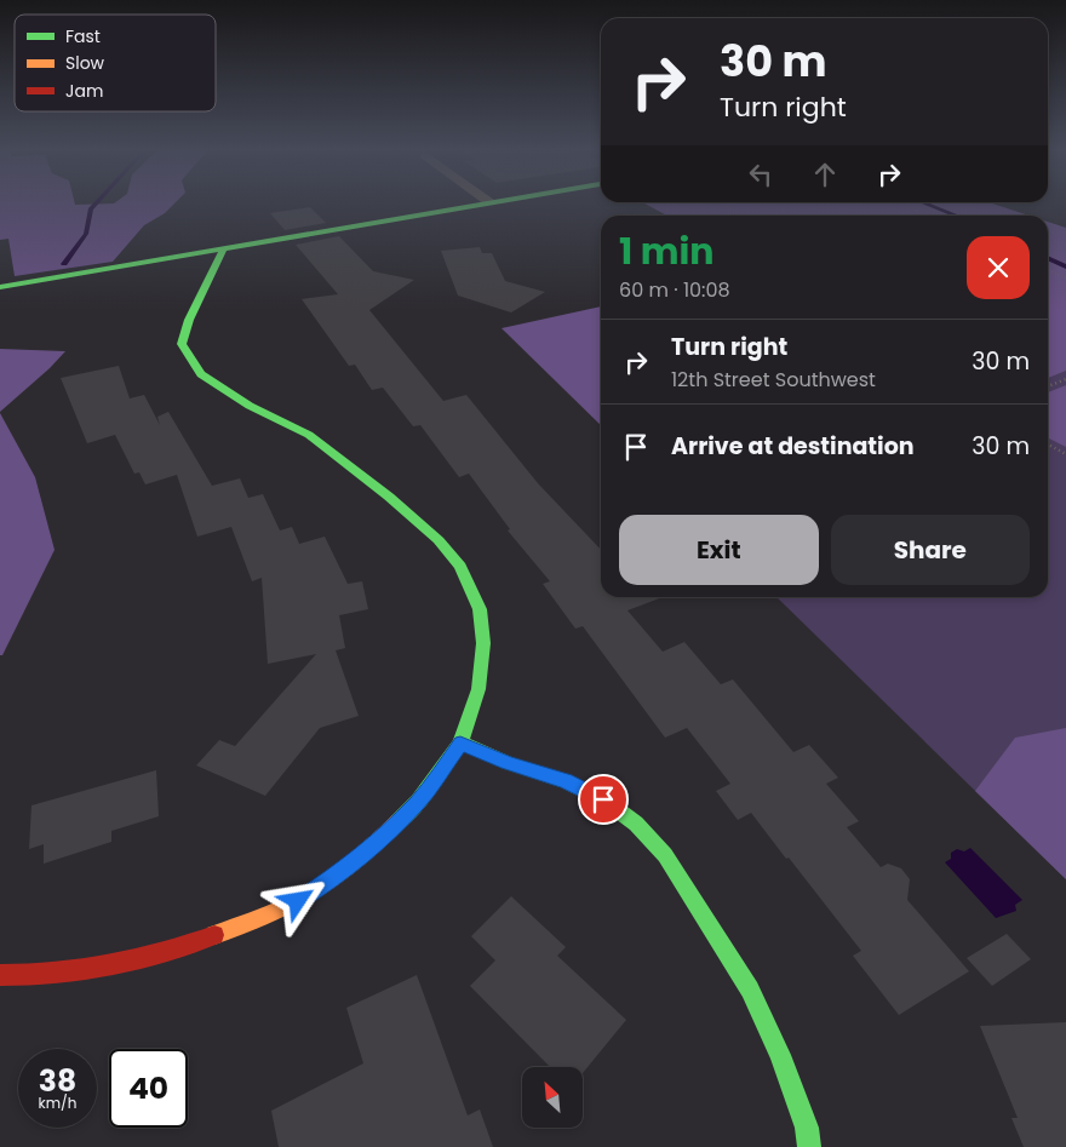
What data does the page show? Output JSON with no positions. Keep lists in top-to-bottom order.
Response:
{
  "legend": ["Fast", "Slow", "Jam"],
  "north": "top left",
  "page": {
    "turn": ["30 m", "Turn right"],
    "heading": ["1 min", "60 m · 10:08"],
    "list": [
      {
        "name": "Turn right",
        "note": "12th Street Southwest",
        "value": "30 m"
      },
      {
        "name": "Arrive at destination",
        "value": "30 m"
      }
    ],
    "buttons": ["Exit", "Share"],
    "speed": "38 km/h",
    "limit": "40"
  }
}
